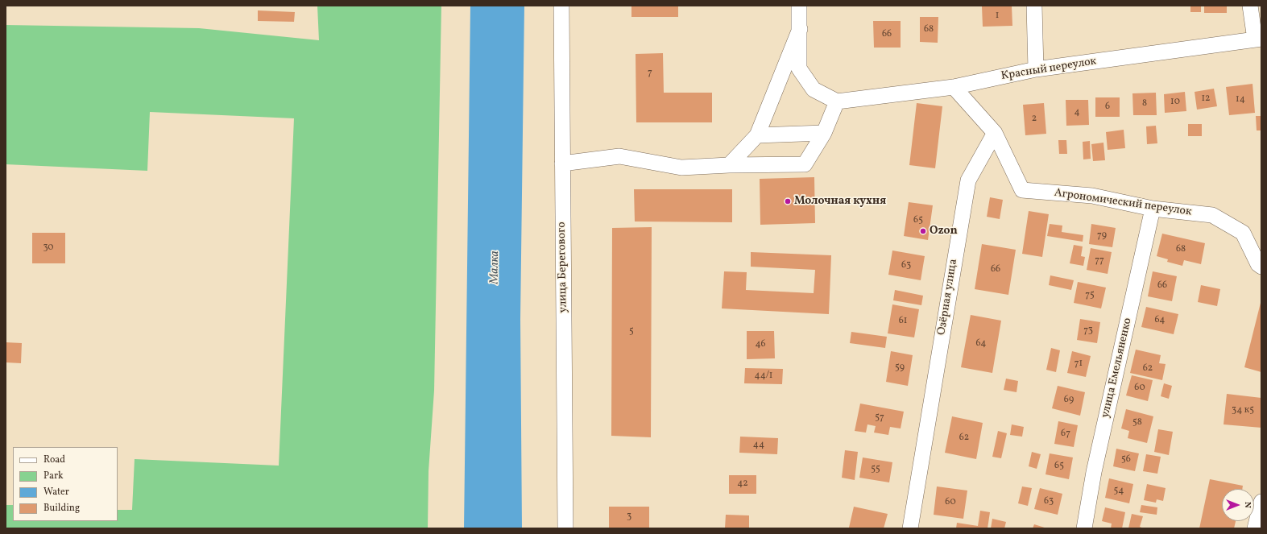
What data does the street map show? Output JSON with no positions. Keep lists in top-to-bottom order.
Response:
{
  "streets": {
    "street": [
      "Красный переулок",
      "Агрономический переулок",
      "улица Берегового",
      "Озёрная улица",
      "улица Емельяненко"
    ]
  },
  "crossings": [
    ["Агрономический переулок", "Озёрная улица"],
    ["Агрономический переулок", "улица Емельяненко"]
  ],
  "water": ["Малка"],
  "places": ["Молочная кухня", "Ozon"],
  "house_numbers": [
    "1",
    "68",
    "66",
    "7",
    "12",
    "14",
    "10",
    "8",
    "6",
    "4",
    "2",
    "65",
    "79",
    "30",
    "68",
    "77",
    "63",
    "66",
    "66",
    "75",
    "64",
    "61",
    "73",
    "5",
    "64",
    "46",
    "71",
    "59",
    "62",
    "44/1",
    "60",
    "69",
    "34 к5",
    "57",
    "58",
    "67",
    "62",
    "44",
    "56",
    "65",
    "55",
    "42",
    "54",
    "63",
    "60",
    "3"
  ],
  "legend": [
    "Road",
    "Park",
    "Water",
    "Building"
  ],
  "north": "right"
}
